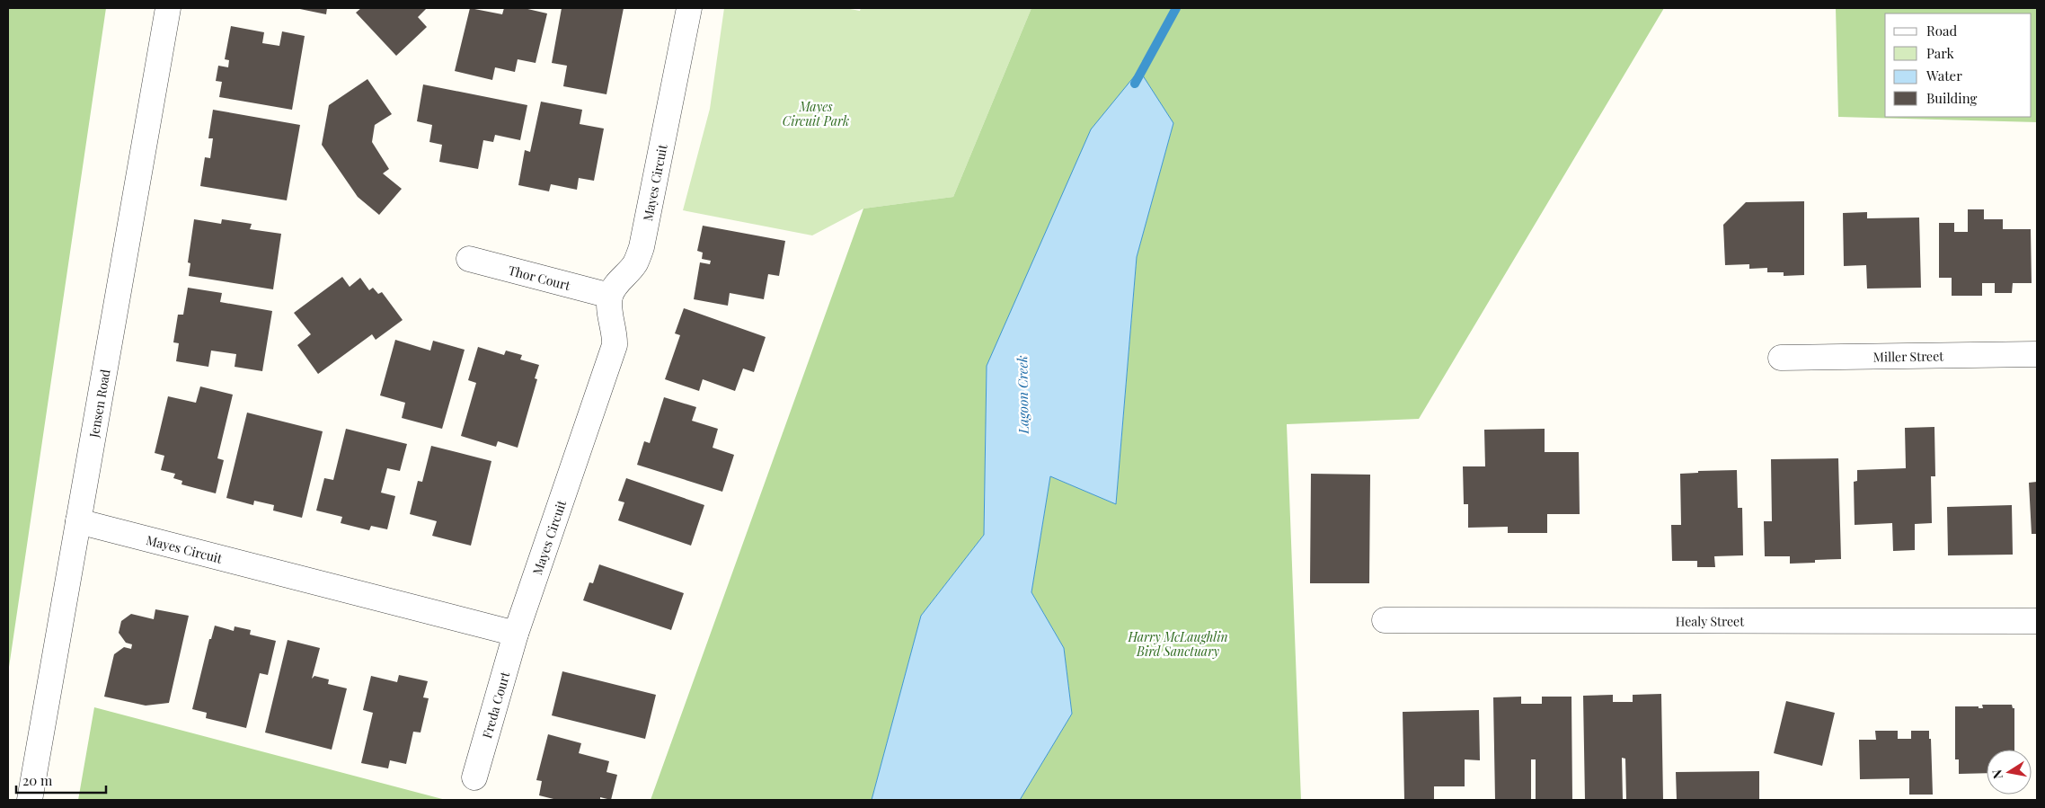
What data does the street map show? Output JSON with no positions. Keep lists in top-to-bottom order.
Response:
{
  "streets": {
    "street": [
      "Mayes Circuit",
      "Thor Court",
      "Miller Street",
      "Jensen Road",
      "Healy Street",
      "Freda Court"
    ]
  },
  "crossings": [
    ["Mayes Circuit", "Thor Court"],
    ["Mayes Circuit", "Jensen Road"],
    ["Mayes Circuit", "Freda Court"]
  ],
  "water": ["Lagoon Creek"],
  "parks": ["Mayes Circuit Park", "Harry McLaughlin Bird Sanctuary"],
  "legend": [
    "Road",
    "Park",
    "Water",
    "Building"
  ],
  "scale_bar": "20 m",
  "north": "left"
}
